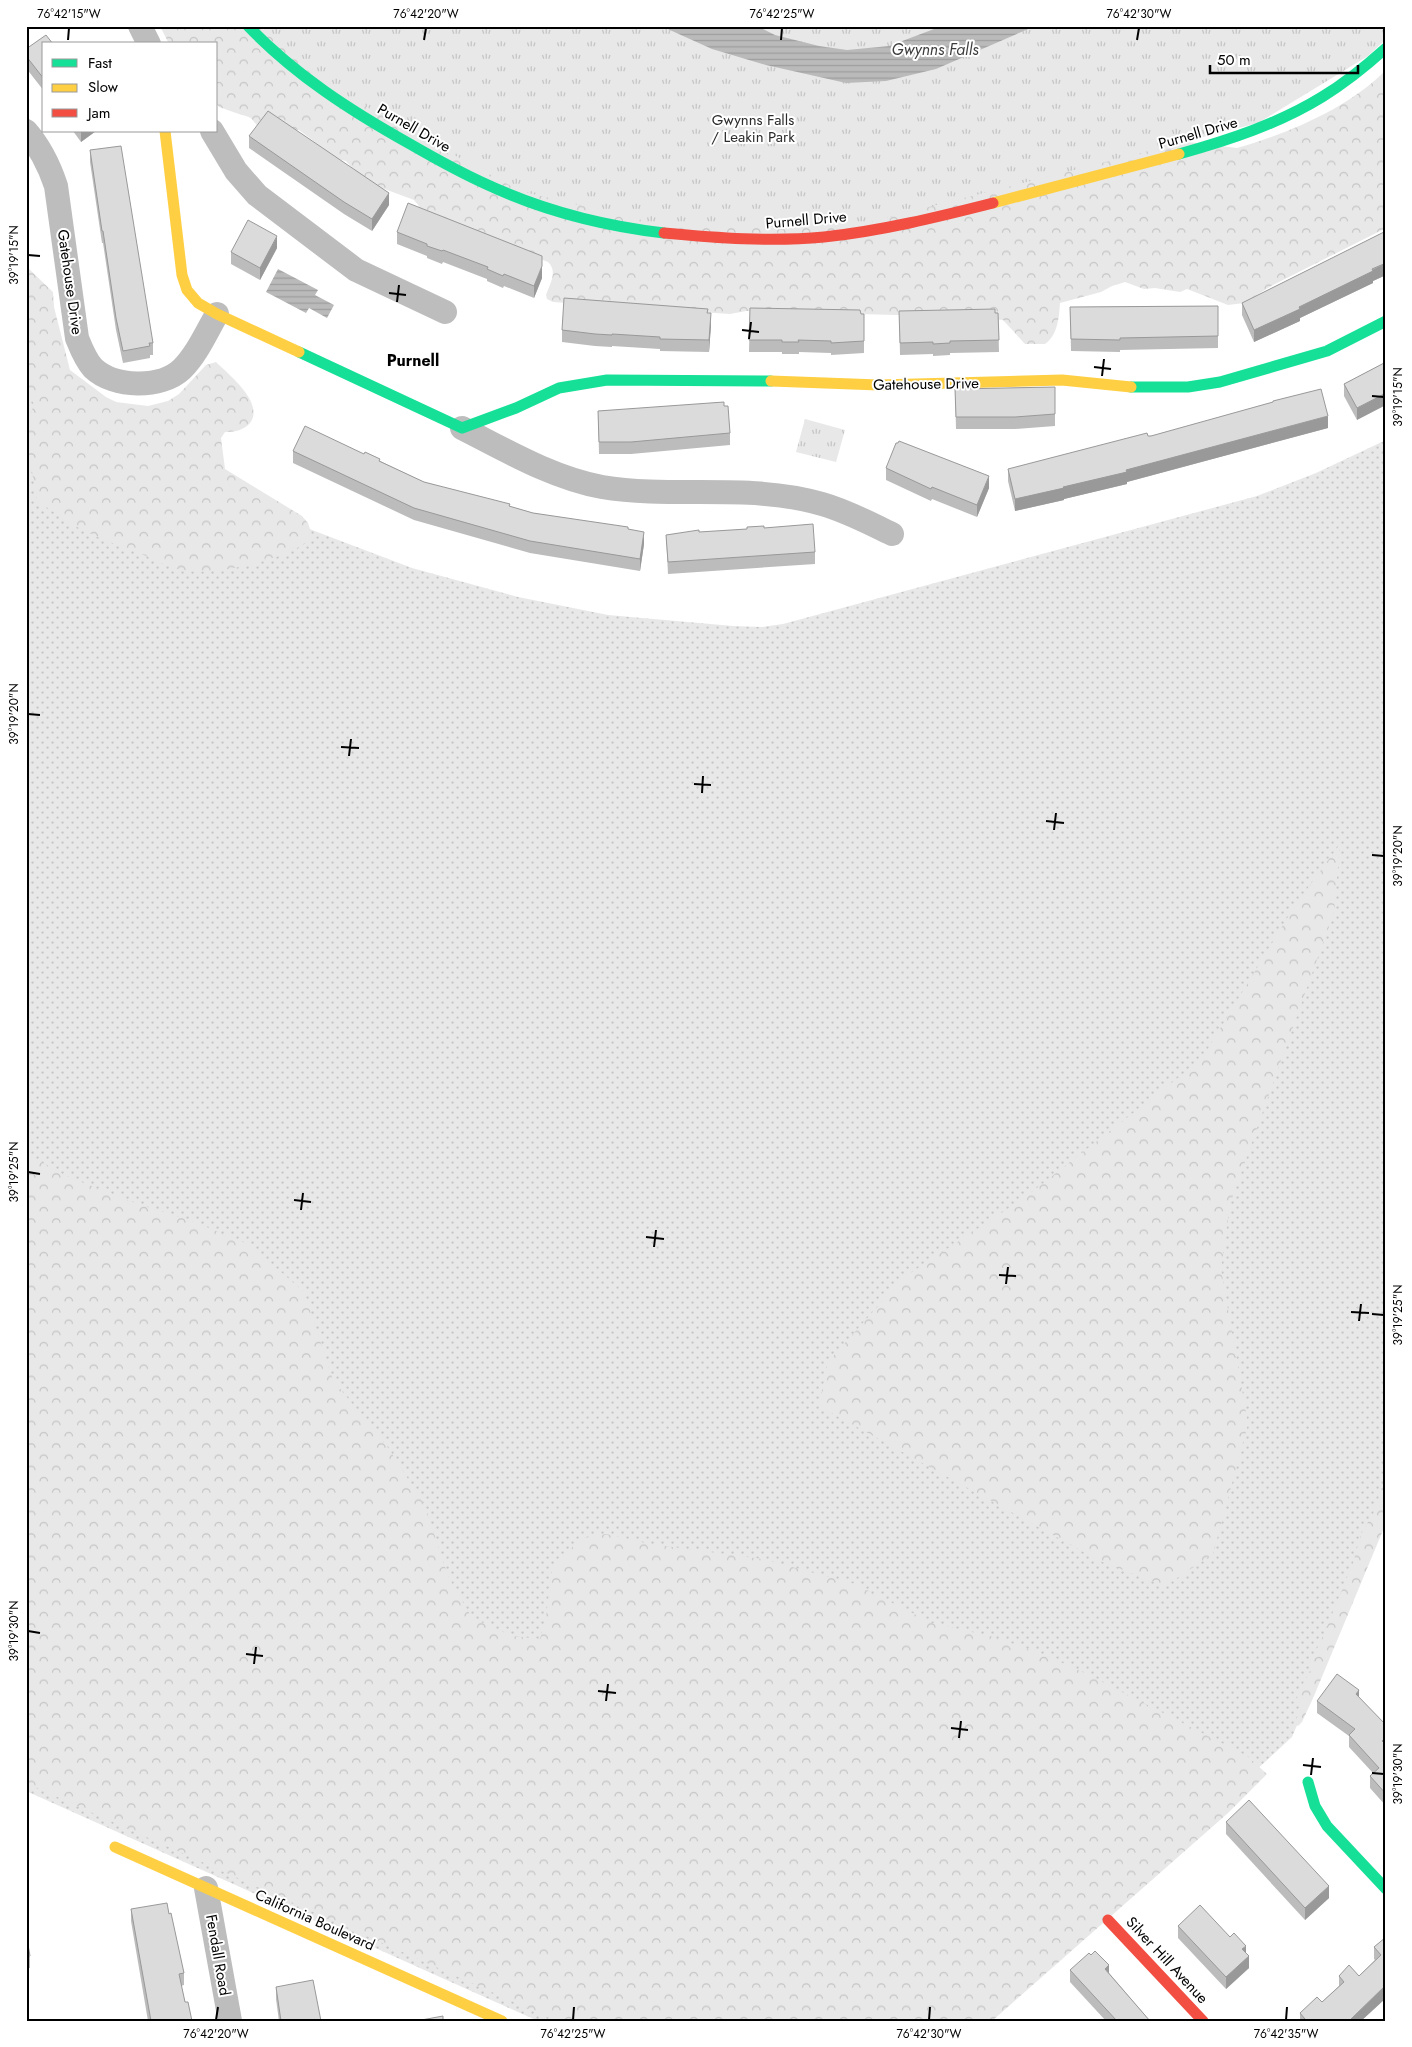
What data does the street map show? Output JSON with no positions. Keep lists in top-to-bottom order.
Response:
{
  "streets": {
    "street": [
      "Purnell Drive",
      "Gatehouse Drive",
      "California Boulevard",
      "Fendall Road",
      "Silver Hill Avenue"
    ]
  },
  "crossings": [
    ["California Boulevard", "Fendall Road"]
  ],
  "districts": ["Purnell"],
  "water": ["Gwynns Falls"],
  "parks": ["Gwynns Falls / Leakin Park"],
  "legend": ["Fast", "Slow", "Jam"],
  "scale_bar": "50 m",
  "coordinates": [
    "76°42'15\"W",
    "76°42'20\"W",
    "76°42'25\"W",
    "76°42'30\"W",
    "39°19'15\"N",
    "39°19'20\"N",
    "39°19'25\"N",
    "39°19'30\"N",
    "76°42'35\"W"
  ]
}
